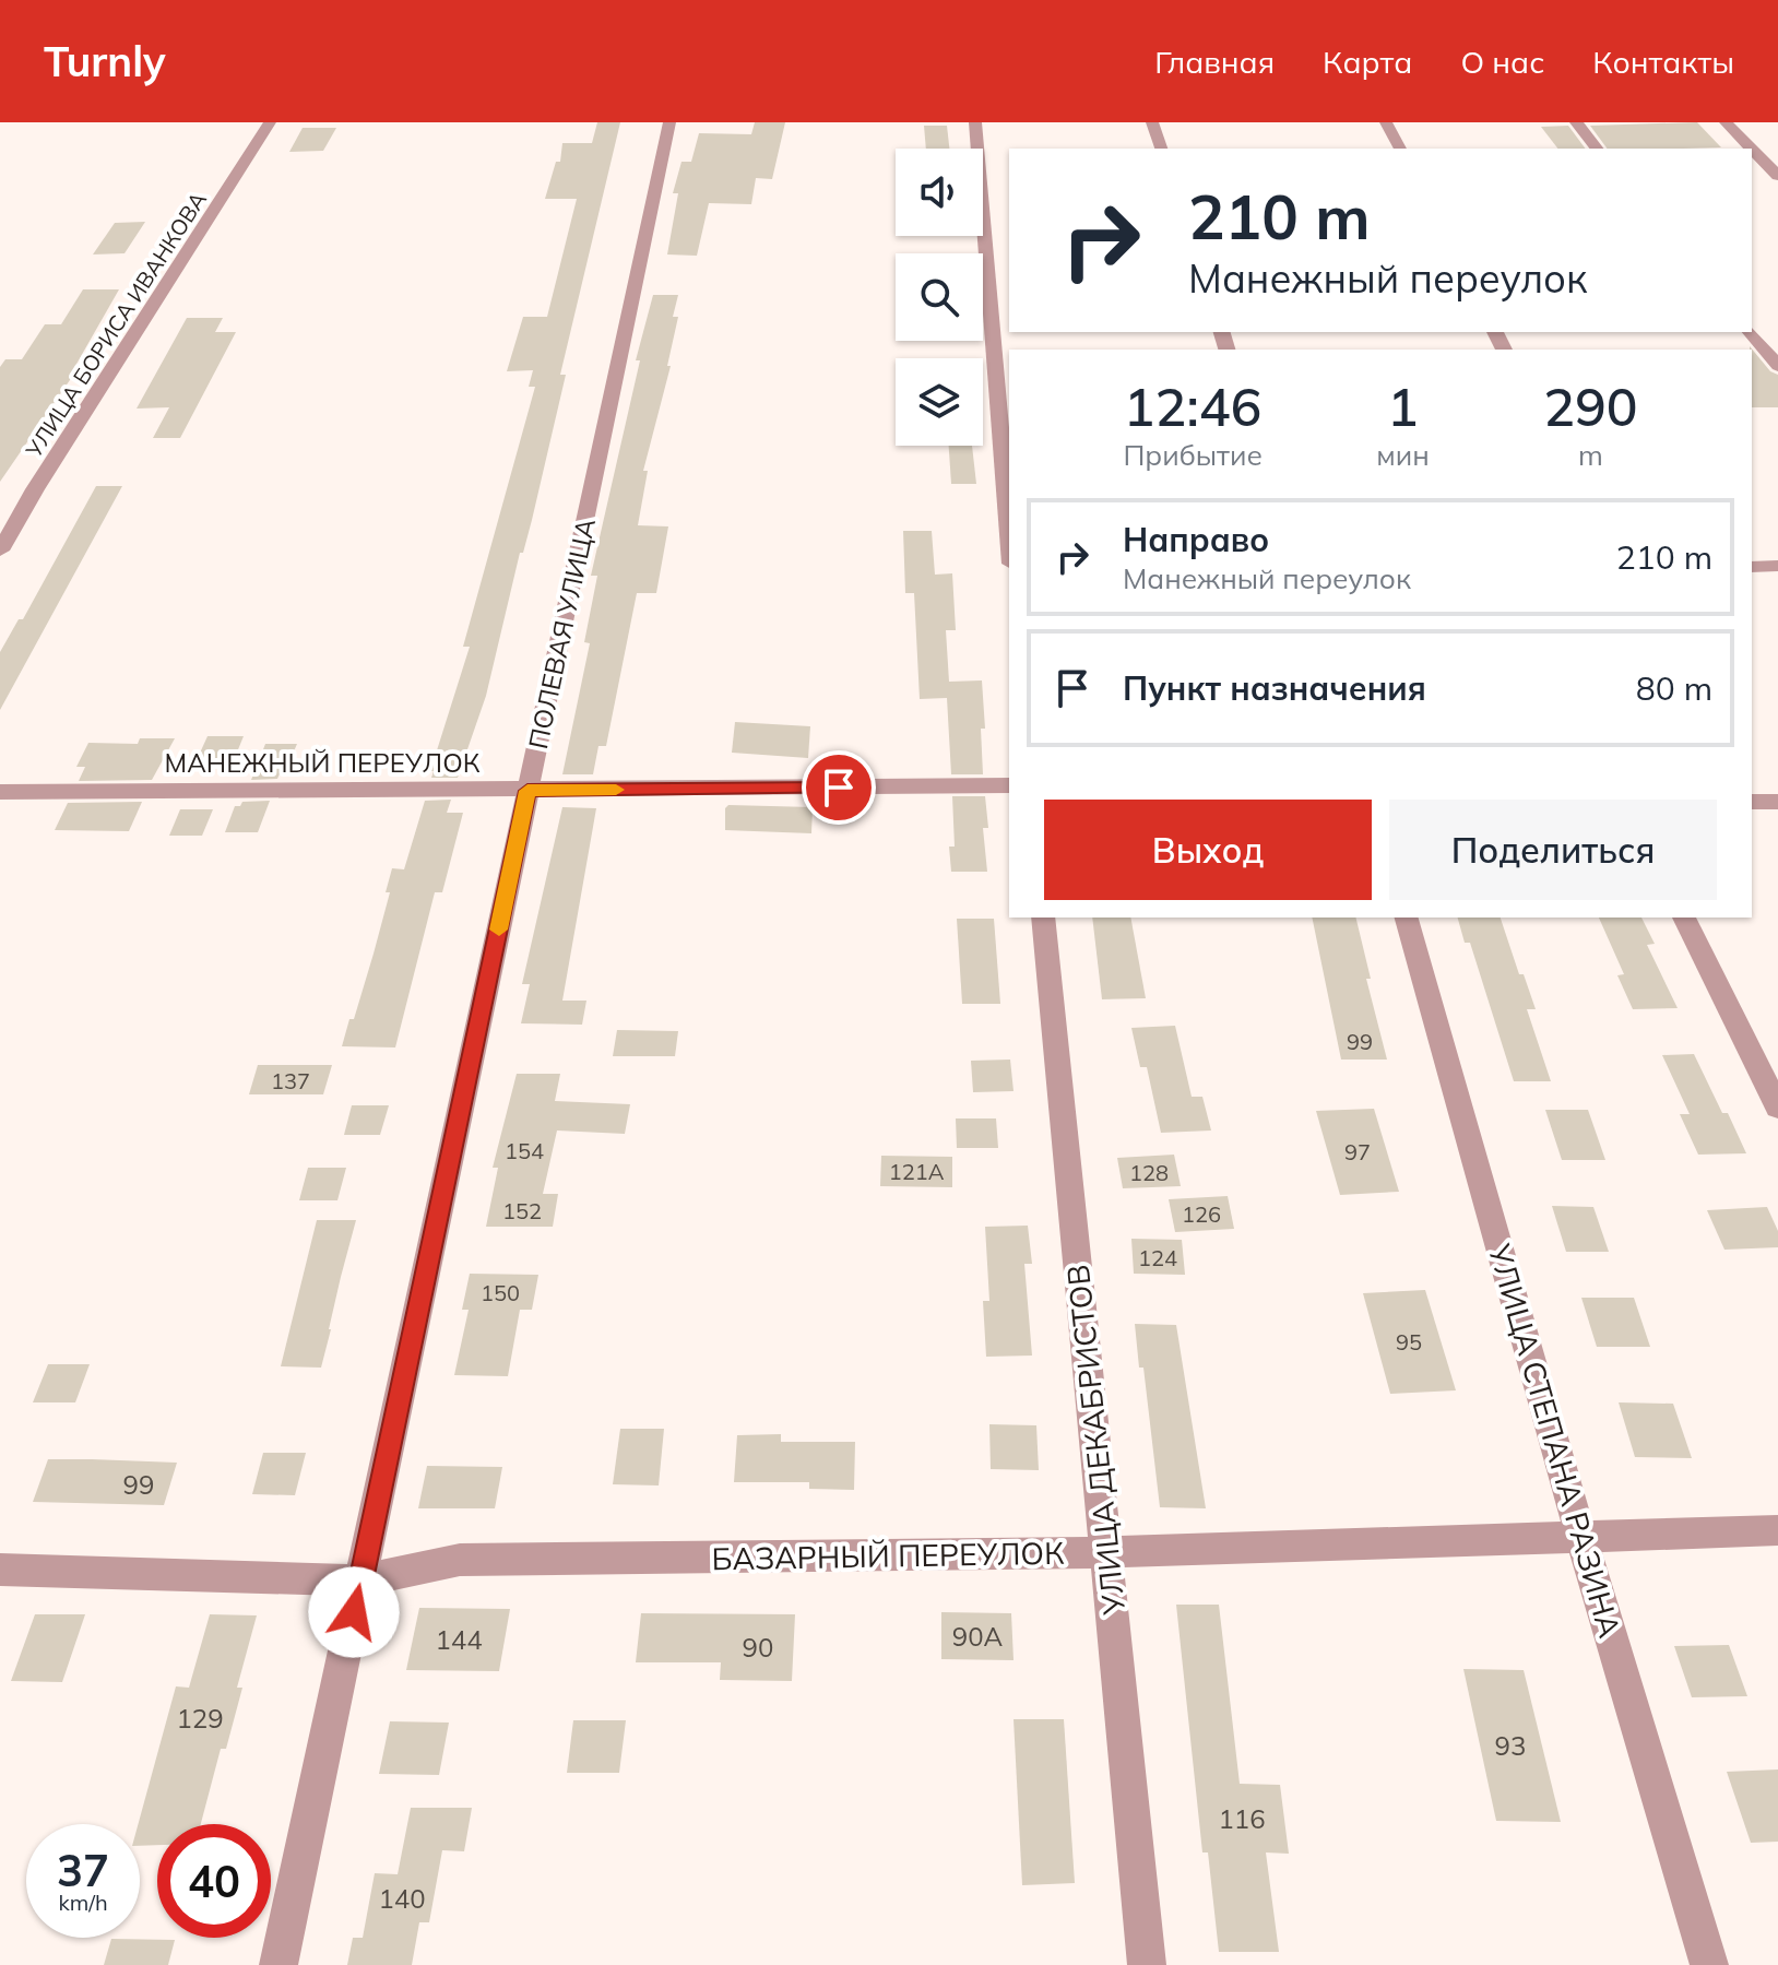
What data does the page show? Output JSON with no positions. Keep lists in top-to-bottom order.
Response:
{
  "streets": {
    "street": [
      "УЛИЦА БОРИСА ИВАНКОВА",
      "ПОЛЕВАЯ УЛИЦА",
      "МАНЕЖНЫЙ ПЕРЕУЛОК",
      "УЛИЦА ДЕКАБРИСТОВ",
      "УЛИЦА СТЕПАНА РАЗИНА",
      "БАЗАРНЫЙ ПЕРЕУЛОК"
    ]
  },
  "crossings": [
    ["ПОЛЕВАЯ УЛИЦА", "МАНЕЖНЫЙ ПЕРЕУЛОК"],
    ["ПОЛЕВАЯ УЛИЦА", "БАЗАРНЫЙ ПЕРЕУЛОК"],
    ["УЛИЦА ДЕКАБРИСТОВ", "БАЗАРНЫЙ ПЕРЕУЛОК"],
    ["УЛИЦА СТЕПАНА РАЗИНА", "БАЗАРНЫЙ ПЕРЕУЛОК"]
  ],
  "house_numbers": [
    "99",
    "137",
    "154",
    "97",
    "121А",
    "128",
    "152",
    "126",
    "124",
    "150",
    "95",
    "99",
    "90А",
    "144",
    "90",
    "129",
    "93",
    "116",
    "140"
  ],
  "page": {
    "header": "Turnly",
    "nav": [
      "Главная",
      "Карта",
      "О нас",
      "Контакты"
    ],
    "turn": ["210 m", "Манежный переулок"],
    "eta": [
      "12:46",
      "Прибытие",
      "1",
      "мин",
      "290",
      "m"
    ],
    "list": [
      {
        "name": "Направо",
        "note": "Манежный переулок",
        "value": "210 m"
      },
      {
        "name": "Пункт назначения",
        "value": "80 m"
      }
    ],
    "buttons": ["Выход", "Поделиться"],
    "speed": "37 km/h",
    "limit": "40"
  }
}
